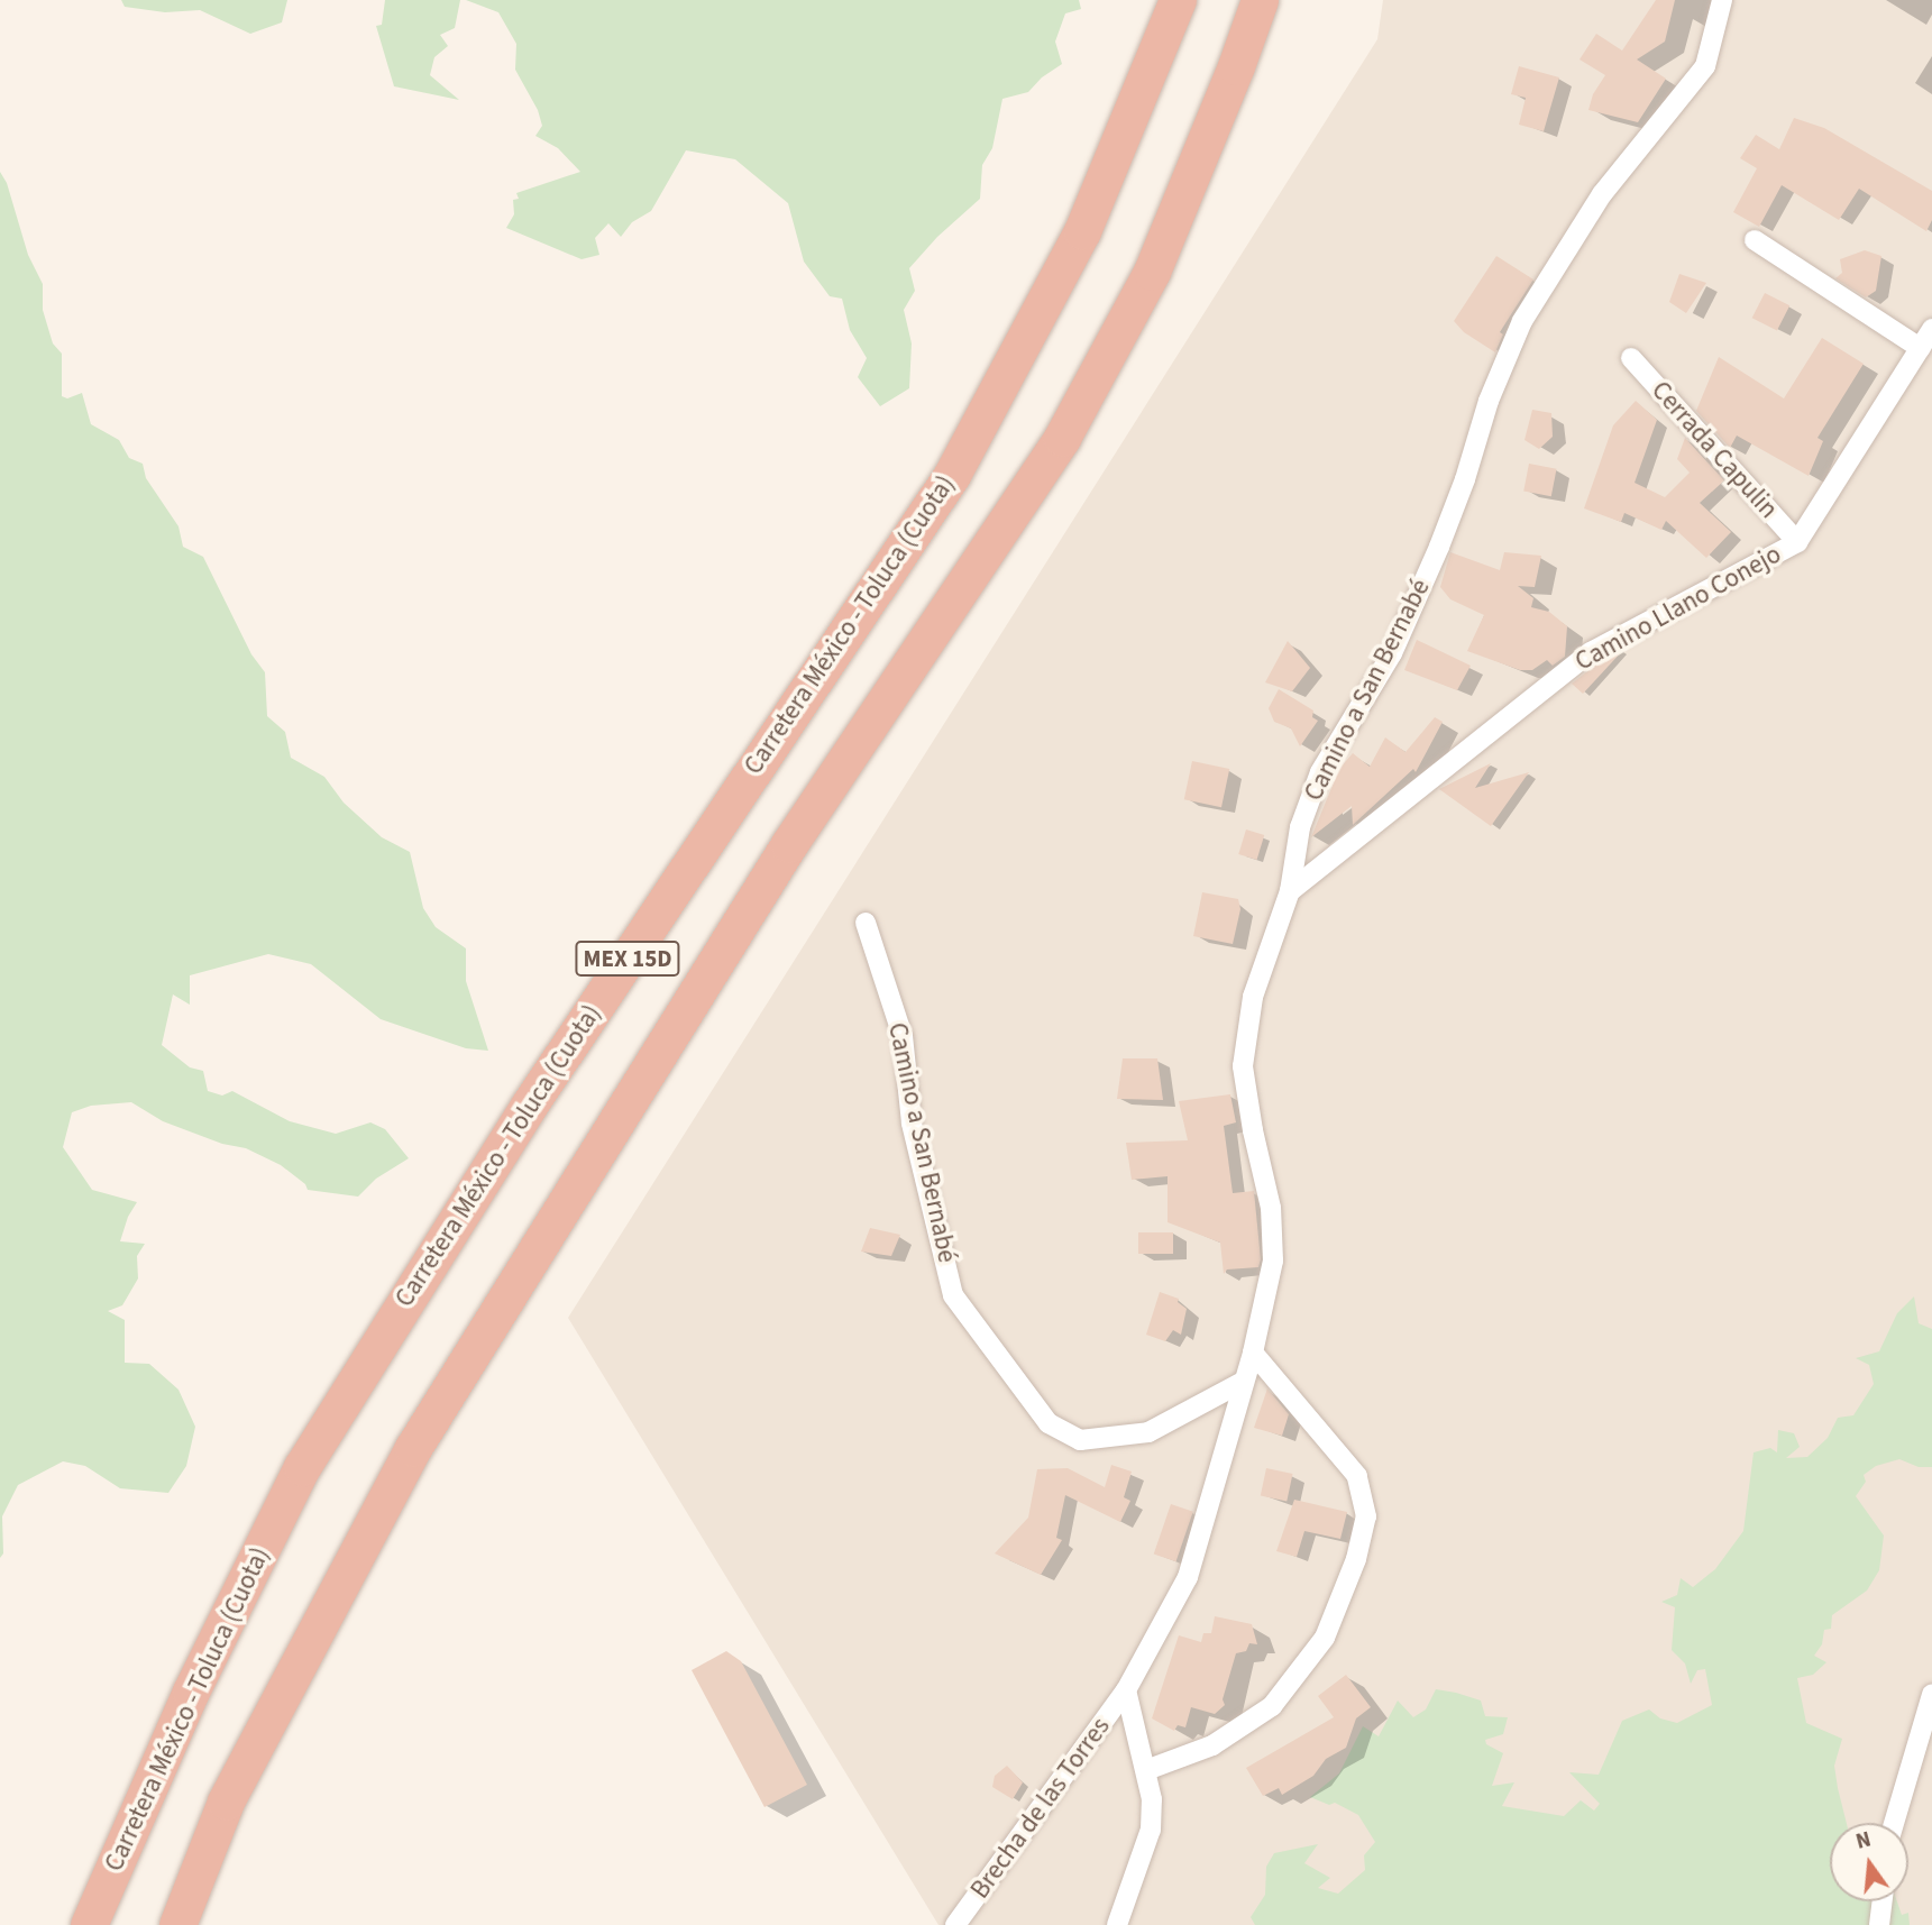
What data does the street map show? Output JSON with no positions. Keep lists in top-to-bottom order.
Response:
{
  "streets": {
    "highway": ["Carretera México - Toluca (Cuota)", "MEX 15D"],
    "street": [
      "Cerrada Capulin",
      "Camino Llano Conejo",
      "Camino a San Bernabé",
      "Brecha de las Torres"
    ]
  },
  "crossings": [
    ["Cerrada Capulin", "Camino Llano Conejo"],
    ["Camino Llano Conejo", "Camino a San Bernabé"],
    ["Camino a San Bernabé", "Brecha de las Torres"]
  ],
  "north": "top"
}
